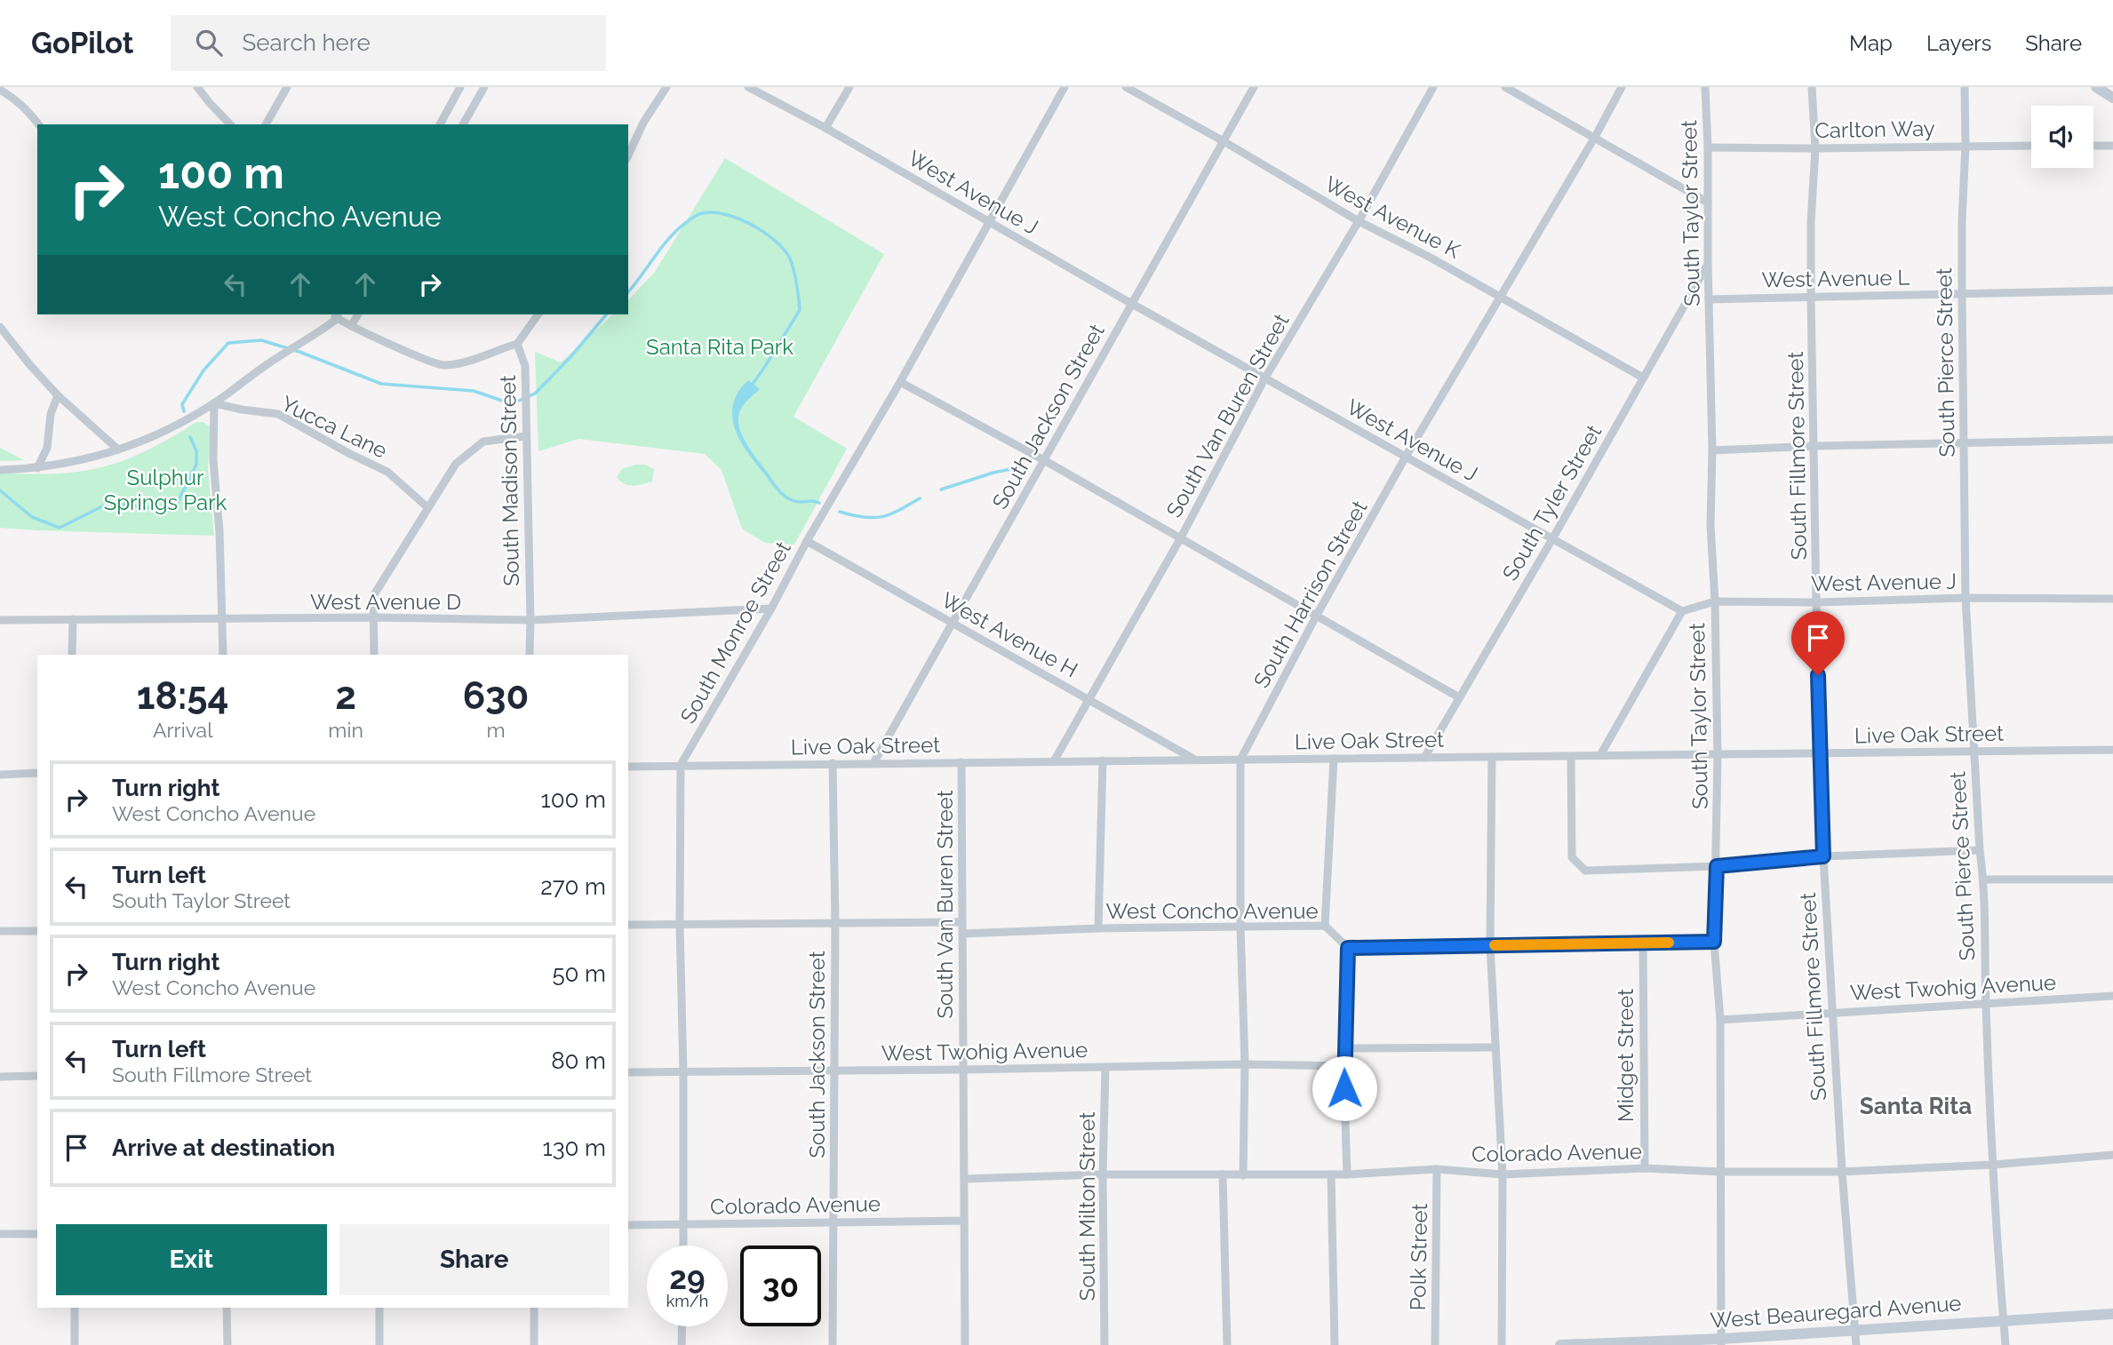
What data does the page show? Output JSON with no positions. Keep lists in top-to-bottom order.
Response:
{
  "streets": {
    "street": [
      "Carlton Way",
      "West Avenue J",
      "South Taylor Street",
      "West Avenue K",
      "West Avenue L",
      "South Pierce Street",
      "South Van Buren Street",
      "South Jackson Street",
      "Yucca Lane",
      "South Fillmore Street",
      "South Madison Street",
      "South Tyler Street",
      "South Harrison Street",
      "West Avenue D",
      "South Monroe Street",
      "West Avenue H",
      "Live Oak Street",
      "West Concho Avenue",
      "West Twohig Avenue",
      "Midget Street",
      "Colorado Avenue",
      "South Milton Street",
      "Polk Street",
      "West Beauregard Avenue"
    ]
  },
  "crossings": [
    ["Carlton Way", "South Taylor Street"],
    ["Carlton Way", "South Pierce Street"],
    ["Carlton Way", "South Fillmore Street"],
    ["West Avenue J", "South Taylor Street"],
    ["West Avenue J", "South Pierce Street"],
    ["West Avenue J", "South Van Buren Street"],
    ["West Avenue J", "South Jackson Street"],
    ["West Avenue J", "South Fillmore Street"],
    ["West Avenue J", "South Tyler Street"],
    ["West Avenue J", "South Harrison Street"],
    ["West Avenue J", "South Monroe Street"],
    ["South Taylor Street", "West Avenue L"],
    ["South Taylor Street", "South Tyler Street"],
    ["South Taylor Street", "Live Oak Street"],
    ["South Taylor Street", "West Twohig Avenue"],
    ["South Taylor Street", "Colorado Avenue"],
    ["South Taylor Street", "West Beauregard Avenue"],
    ["West Avenue K", "South Van Buren Street"],
    ["West Avenue K", "South Jackson Street"],
    ["West Avenue K", "South Tyler Street"],
    ["West Avenue K", "South Harrison Street"],
    ["West Avenue L", "South Pierce Street"],
    ["West Avenue L", "South Fillmore Street"],
    ["South Pierce Street", "Live Oak Street"],
    ["South Pierce Street", "West Twohig Avenue"],
    ["South Pierce Street", "Colorado Avenue"],
    ["South Pierce Street", "West Beauregard Avenue"],
    ["South Van Buren Street", "West Avenue H"],
    ["South Van Buren Street", "Live Oak Street"],
    ["South Van Buren Street", "West Concho Avenue"],
    ["South Van Buren Street", "West Twohig Avenue"],
    ["South Van Buren Street", "Colorado Avenue"],
    ["South Jackson Street", "West Avenue H"],
    ["South Jackson Street", "Live Oak Street"],
    ["South Jackson Street", "West Twohig Avenue"],
    ["South Jackson Street", "Colorado Avenue"],
    ["South Fillmore Street", "Live Oak Street"],
    ["South Fillmore Street", "West Twohig Avenue"],
    ["South Fillmore Street", "Colorado Avenue"],
    ["South Fillmore Street", "West Beauregard Avenue"],
    ["South Madison Street", "West Avenue D"],
    ["South Tyler Street", "Live Oak Street"],
    ["South Harrison Street", "Live Oak Street"],
    ["South Harrison Street", "West Concho Avenue"],
    ["South Harrison Street", "West Twohig Avenue"],
    ["South Harrison Street", "Colorado Avenue"],
    ["West Avenue D", "South Monroe Street"],
    ["South Monroe Street", "West Avenue H"],
    ["South Monroe Street", "Live Oak Street"],
    ["South Monroe Street", "West Twohig Avenue"],
    ["South Monroe Street", "Colorado Avenue"],
    ["West Avenue H", "Live Oak Street"],
    ["West Twohig Avenue", "South Milton Street"],
    ["Midget Street", "Colorado Avenue"],
    ["Colorado Avenue", "South Milton Street"],
    ["Colorado Avenue", "Polk Street"]
  ],
  "districts": ["Santa Rita"],
  "parks": ["Santa Rita Park", "Sulphur Springs Park"],
  "page": {
    "header": "GoPilot",
    "search": "Search here",
    "nav": ["Map", "Layers", "Share"],
    "turn": ["100 m", "West Concho Avenue"],
    "eta": [
      "18:54",
      "Arrival",
      "2",
      "min",
      "630",
      "m"
    ],
    "list": [
      {
        "name": "Turn right",
        "note": "West Concho Avenue",
        "value": "100 m"
      },
      {
        "name": "Turn left",
        "note": "South Taylor Street",
        "value": "270 m"
      },
      {
        "name": "Turn right",
        "note": "West Concho Avenue",
        "value": "50 m"
      },
      {
        "name": "Turn left",
        "note": "South Fillmore Street",
        "value": "80 m"
      },
      {
        "name": "Arrive at destination",
        "value": "130 m"
      }
    ],
    "buttons": ["Exit", "Share"],
    "speed": "29 km/h",
    "limit": "30"
  }
}
